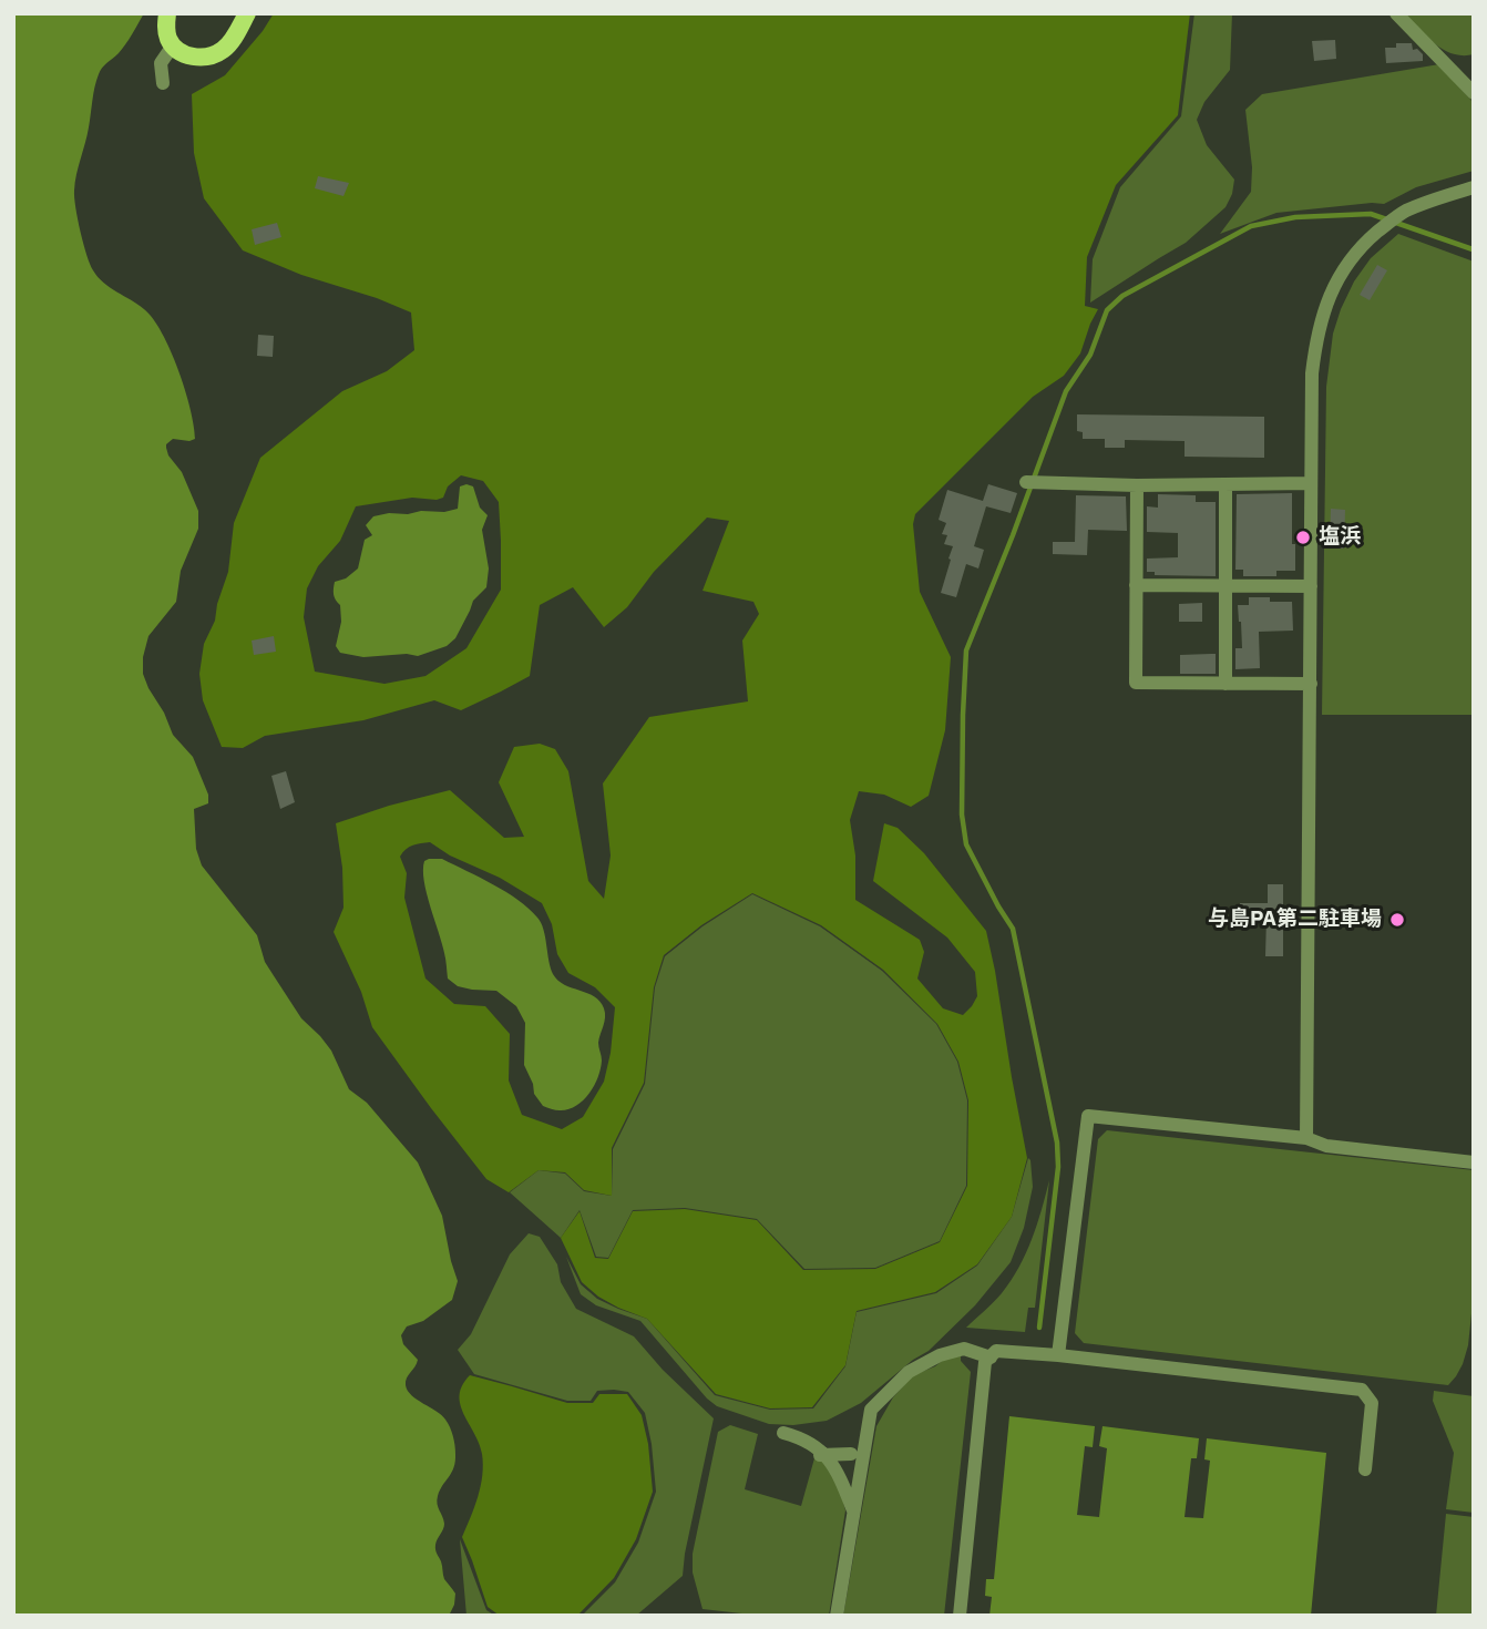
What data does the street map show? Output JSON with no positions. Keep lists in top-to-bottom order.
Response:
{
  "places": ["塩浜", "与島PA第二駐車場"]
}
